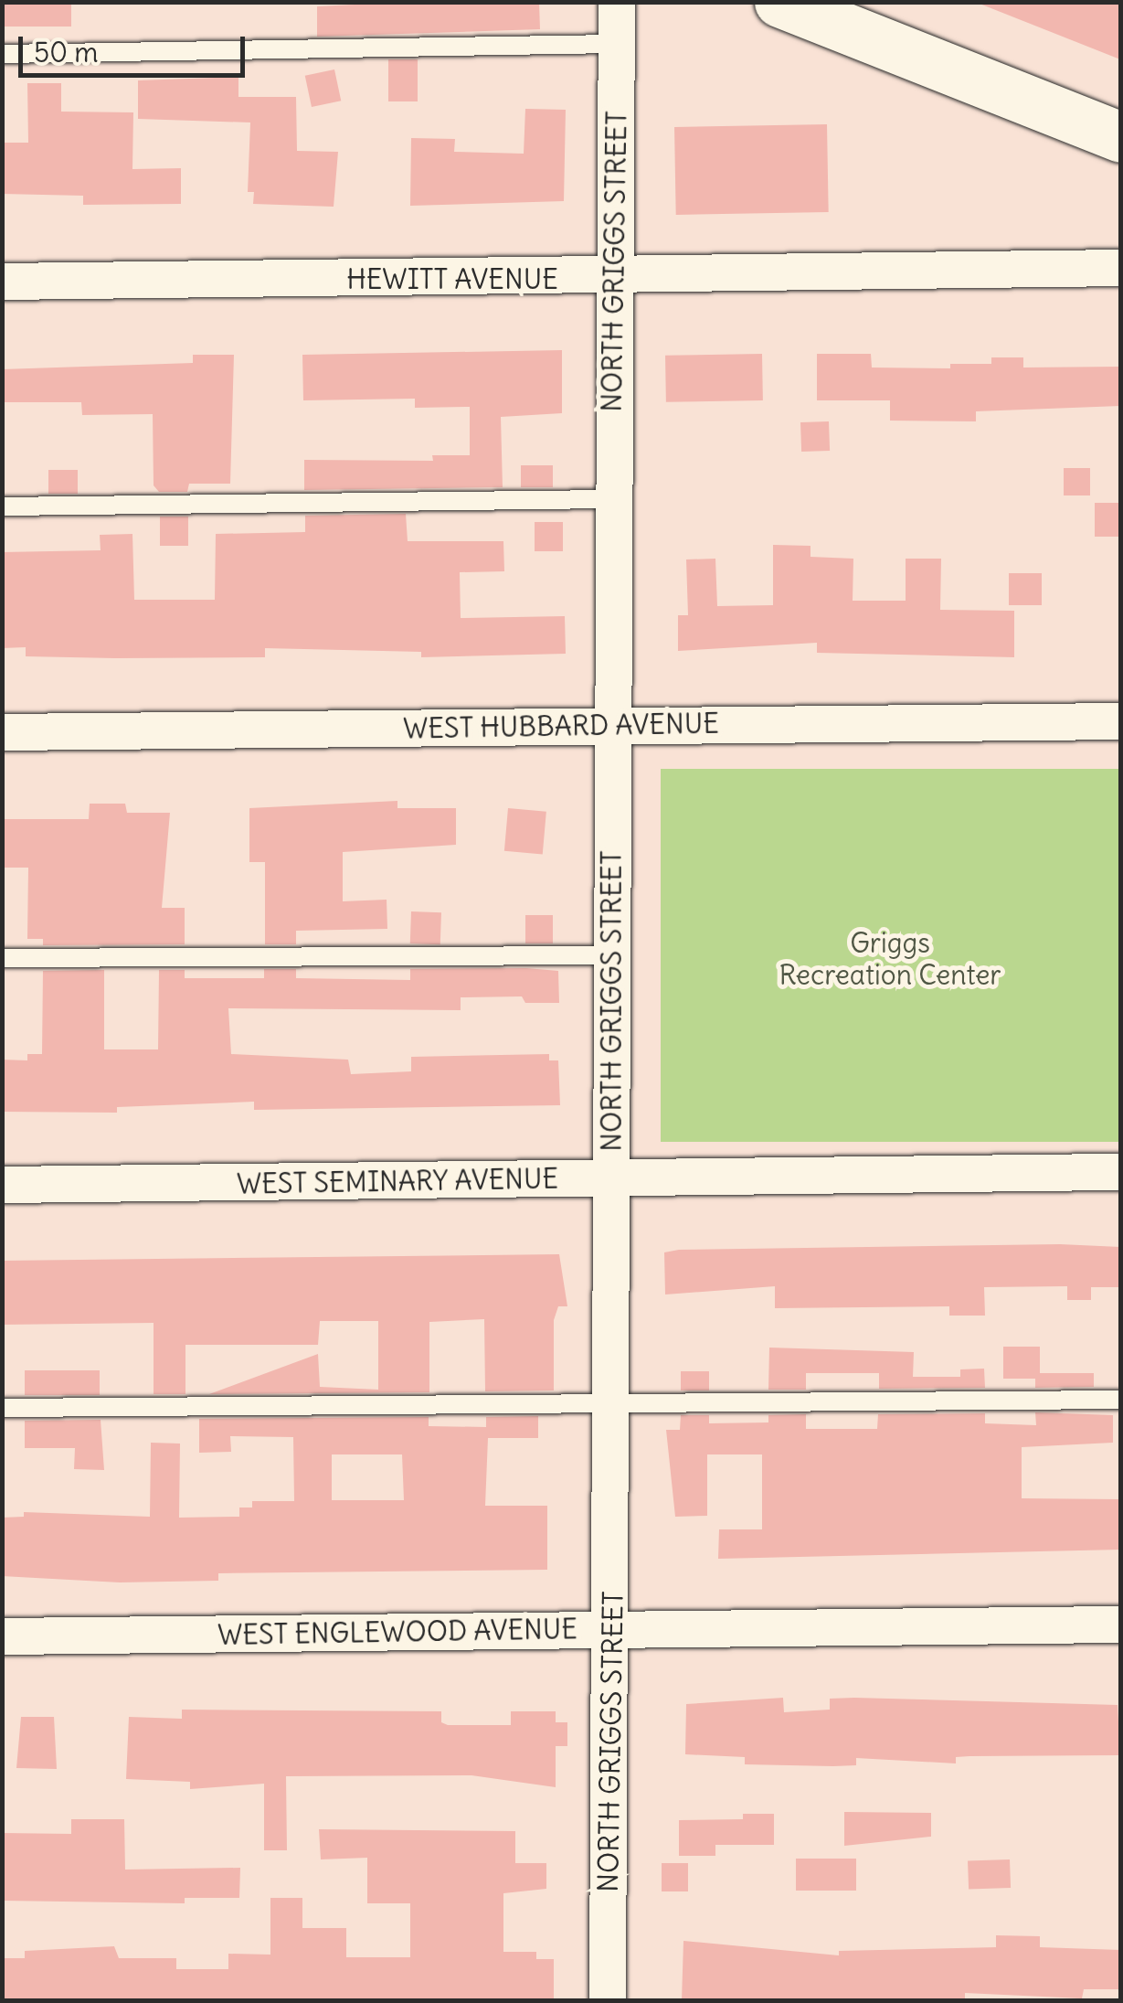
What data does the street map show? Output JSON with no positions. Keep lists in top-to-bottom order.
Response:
{
  "streets": {
    "street": [
      "NORTH GRIGGS STREET",
      "HEWITT AVENUE",
      "WEST HUBBARD AVENUE",
      "WEST SEMINARY AVENUE",
      "WEST ENGLEWOOD AVENUE"
    ]
  },
  "crossings": [
    ["NORTH GRIGGS STREET", "HEWITT AVENUE"],
    ["NORTH GRIGGS STREET", "WEST HUBBARD AVENUE"],
    ["NORTH GRIGGS STREET", "WEST SEMINARY AVENUE"],
    ["NORTH GRIGGS STREET", "WEST ENGLEWOOD AVENUE"]
  ],
  "parks": ["Griggs Recreation Center"],
  "scale_bar": "50 m"
}
